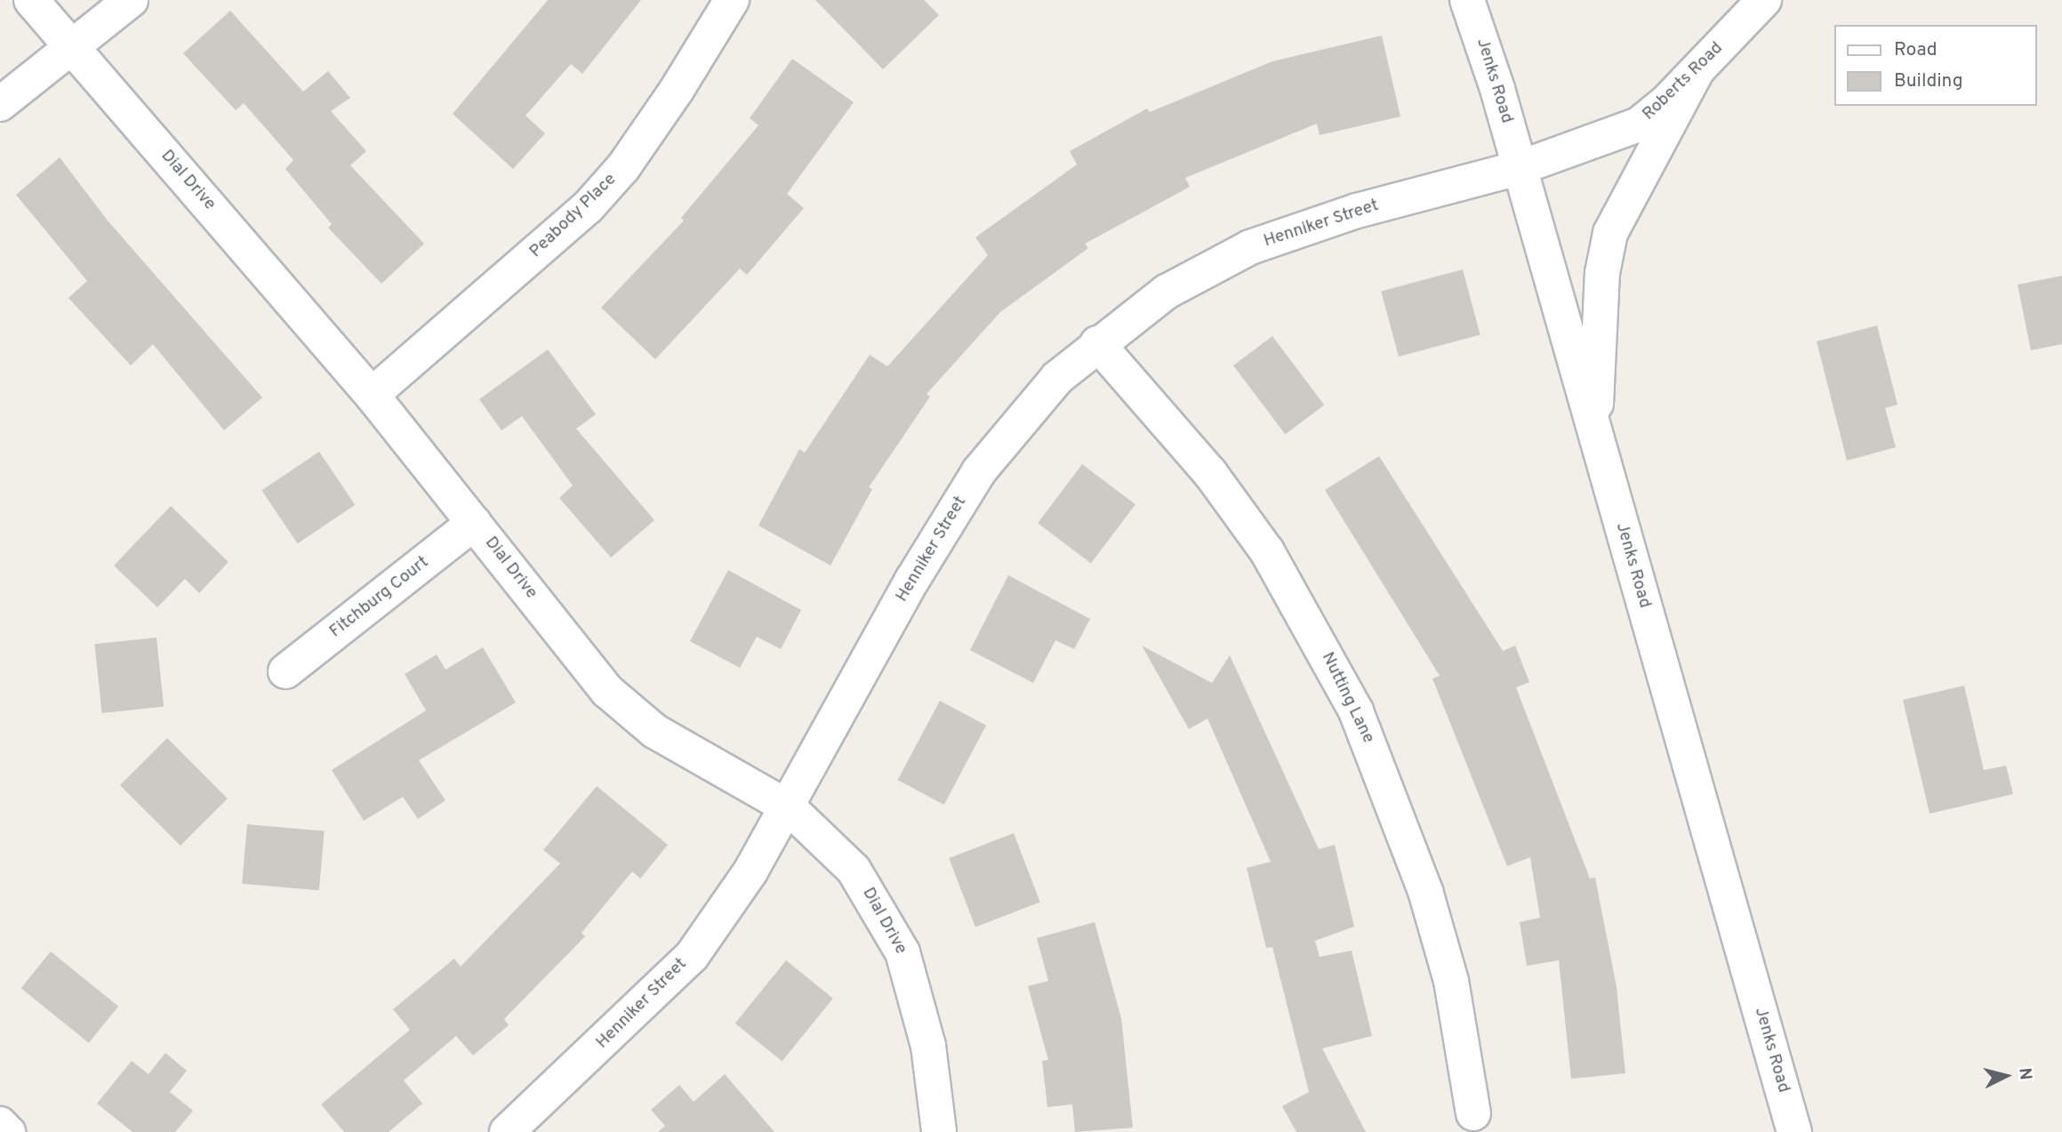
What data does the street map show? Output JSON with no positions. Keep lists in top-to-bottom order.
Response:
{
  "streets": {
    "street": [
      "Jenks Road",
      "Roberts Road",
      "Dial Drive",
      "Peabody Place",
      "Henniker Street",
      "Fitchburg Court",
      "Nutting Lane"
    ]
  },
  "crossings": [
    ["Jenks Road", "Roberts Road"],
    ["Jenks Road", "Henniker Street"],
    ["Roberts Road", "Henniker Street"],
    ["Dial Drive", "Peabody Place"],
    ["Dial Drive", "Henniker Street"],
    ["Dial Drive", "Fitchburg Court"],
    ["Henniker Street", "Nutting Lane"]
  ],
  "legend": ["Road", "Building"],
  "north": "right"
}
